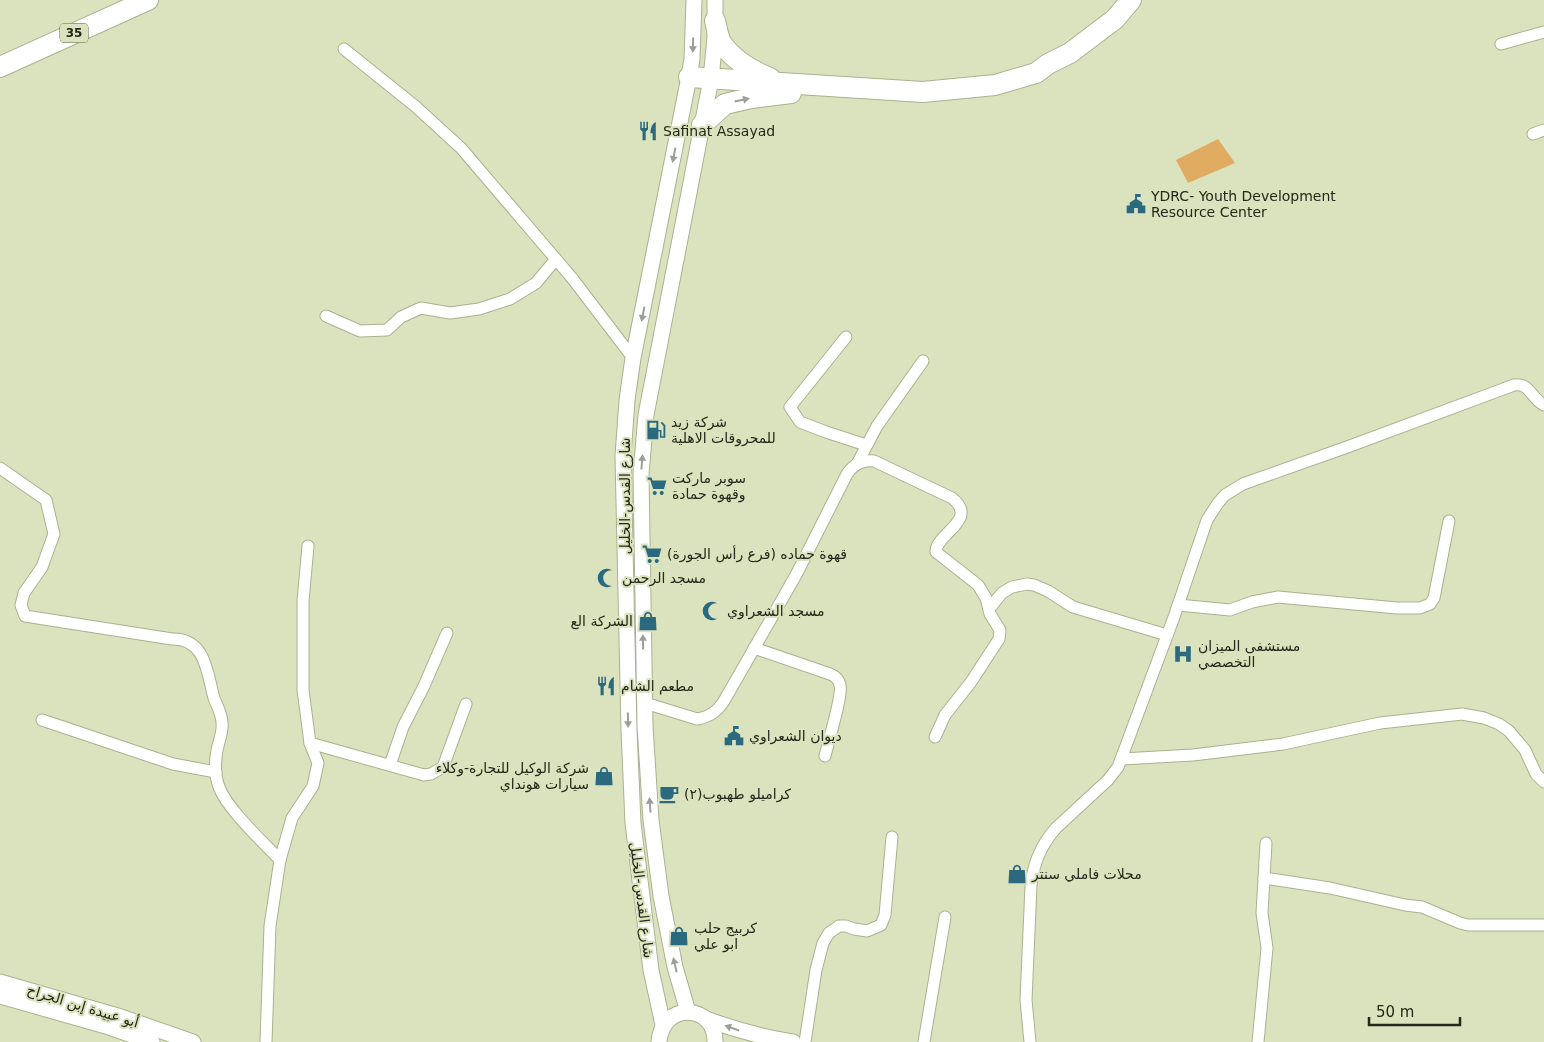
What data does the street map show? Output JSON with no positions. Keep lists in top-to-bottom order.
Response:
{
  "streets": {
    "highway": ["35"],
    "main road": ["شارع القدس-الخليل", "أبو عبيدة إبن الجراح"]
  },
  "places": {
    "restaurant": ["Safinat Assayad", "مطعم الشام"],
    "public building": ["YDRC- Youth Development Resource Center", "ديوان الشعراوي"],
    "fuel station": ["شركة زيد للمحروقات الاهلية"],
    "supermarket": ["سوبر ماركت وقهوة حمادة", "قهوة حماده (فرع رأس الجورة)"],
    "mosque": ["مسجد الرحمن", "مسجد الشعراوي"],
    "shop": [
      "الشركة الع",
      "شركة الوكيل للتجارة-وكلاء سيارات هونداي",
      "محلات فاملي سنتر",
      "كربيج حلب ابو علي"
    ],
    "hospital": ["مستشفى الميزان التخصصي"],
    "cafe": ["كراميلو طهبوب(٢)"]
  },
  "scale_bar": "50 m"
}
